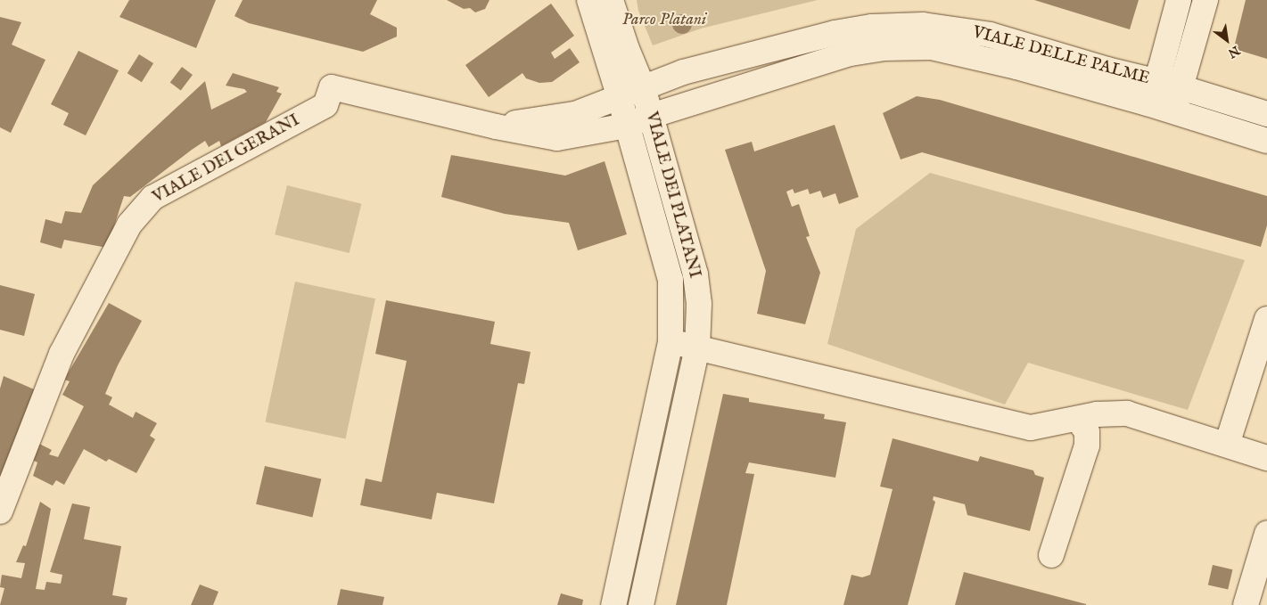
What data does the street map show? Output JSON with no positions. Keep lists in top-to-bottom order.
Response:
{
  "streets": {
    "street": ["VIALE DELLE PALME", "VIALE DEI GERANI", "VIALE DEI PLATANI"]
  },
  "crossings": [
    ["VIALE DELLE PALME", "VIALE DEI GERANI"],
    ["VIALE DELLE PALME", "VIALE DEI PLATANI"],
    ["VIALE DEI GERANI", "VIALE DEI PLATANI"]
  ],
  "parks": ["Parco Platani"],
  "north": "bottom right"
}
